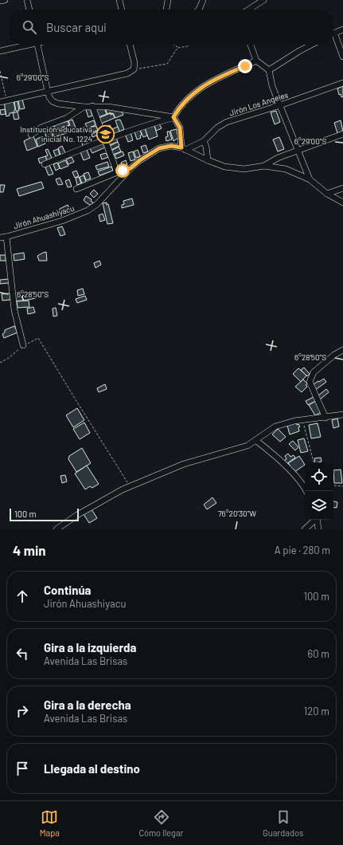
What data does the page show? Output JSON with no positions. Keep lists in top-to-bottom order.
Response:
{
  "streets": {
    "street": ["Jirón Los Angeles", "Jirón Ahuashiyacu"]
  },
  "crossings": [
    ["Jirón Los Angeles", "Jirón Ahuashiyacu"]
  ],
  "places": {
    "school or university": ["Institución educativa inicial No. 1224"]
  },
  "scale_bar": "100 m",
  "page": {
    "search": "Buscar aquí",
    "scale": "100 m",
    "heading": ["4 min", "A pie · 280 m"],
    "list": [
      ["Continúa", "Jirón Ahuashiyacu", "100 m"],
      ["Gira a la izquierda", "Avenida Las Brisas", "60 m"],
      ["Gira a la derecha", "Avenida Las Brisas", "120 m"],
      "Llegada al destino"
    ],
    "nav": ["Mapa", "Cómo llegar", "Guardados"]
  },
  "coordinates": ["6°29'00\"S", "6°28'50\"S", "76°20'30\"W"]
}
